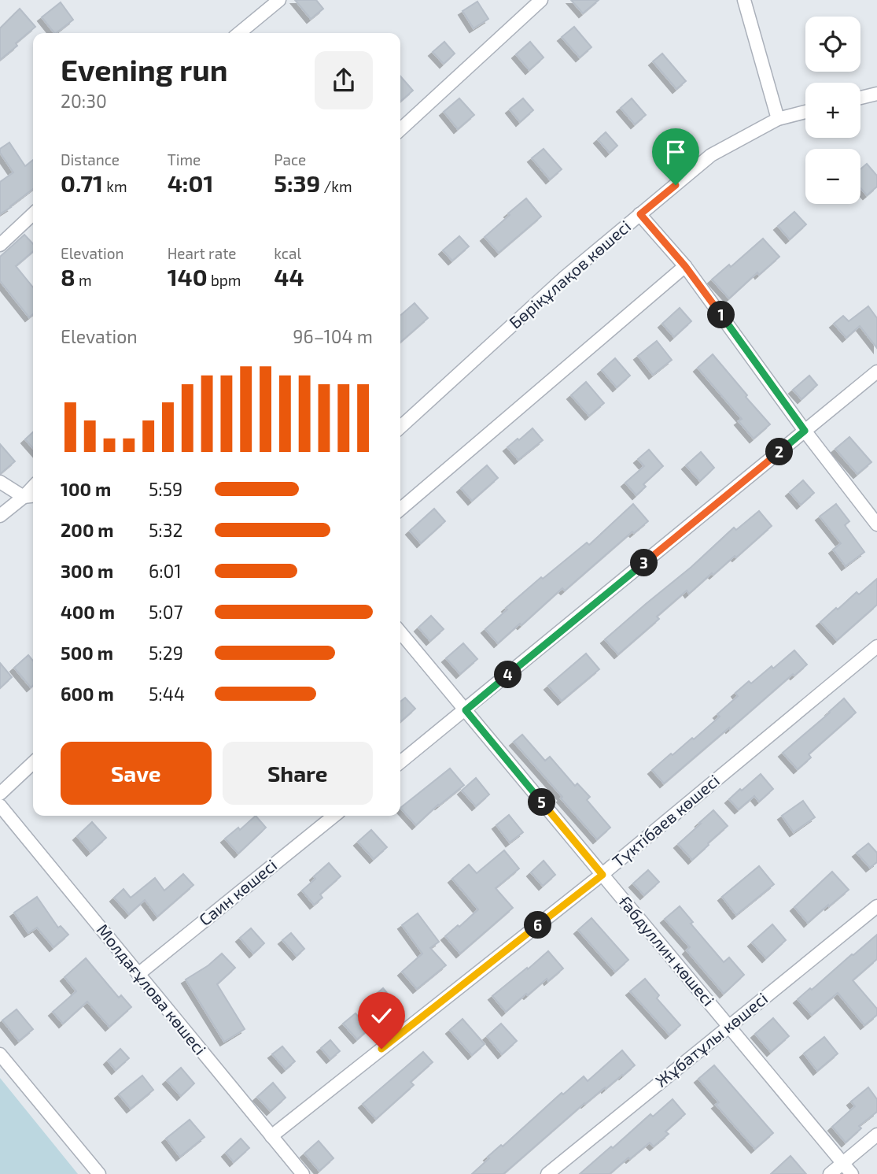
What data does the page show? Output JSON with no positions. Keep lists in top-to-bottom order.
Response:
{
  "streets": {
    "street": [
      "Бөріқұлақов көшесі",
      "Түктібаев көшесі",
      "Саин көшесі",
      "Ғабдуллин көшесі",
      "Молдағұлова көшесі",
      "Жұбатұлы көшесі"
    ]
  },
  "crossings": [
    ["Түктібаев көшесі", "Ғабдуллин көшесі"],
    ["Түктібаев көшесі", "Молдағұлова көшесі"],
    ["Саин көшесі", "Молдағұлова көшесі"],
    ["Ғабдуллин көшесі", "Жұбатұлы көшесі"]
  ],
  "page": {
    "map_buttons": ["+", "−"],
    "heading": ["Evening run", "20:30"],
    "stats": [
      ["Distance", "0.71 km"],
      ["Time", "4:01"],
      ["Pace", "5:39 /km"],
      ["Elevation", "8 m"],
      ["Heart rate", "140 bpm"],
      ["kcal", "44"]
    ],
    "pins": [
      "1",
      "2",
      "3",
      "4",
      "5",
      "6"
    ],
    "chart": ["Elevation", "96–104 m"],
    "list": [
      {
        "name": "100 m",
        "note": "5:59"
      },
      {
        "name": "200 m",
        "note": "5:32"
      },
      {
        "name": "300 m",
        "note": "6:01"
      },
      {
        "name": "400 m",
        "note": "5:07"
      },
      {
        "name": "500 m",
        "note": "5:29"
      },
      {
        "name": "600 m",
        "note": "5:44"
      }
    ],
    "buttons": ["Save", "Share"]
  }
}
